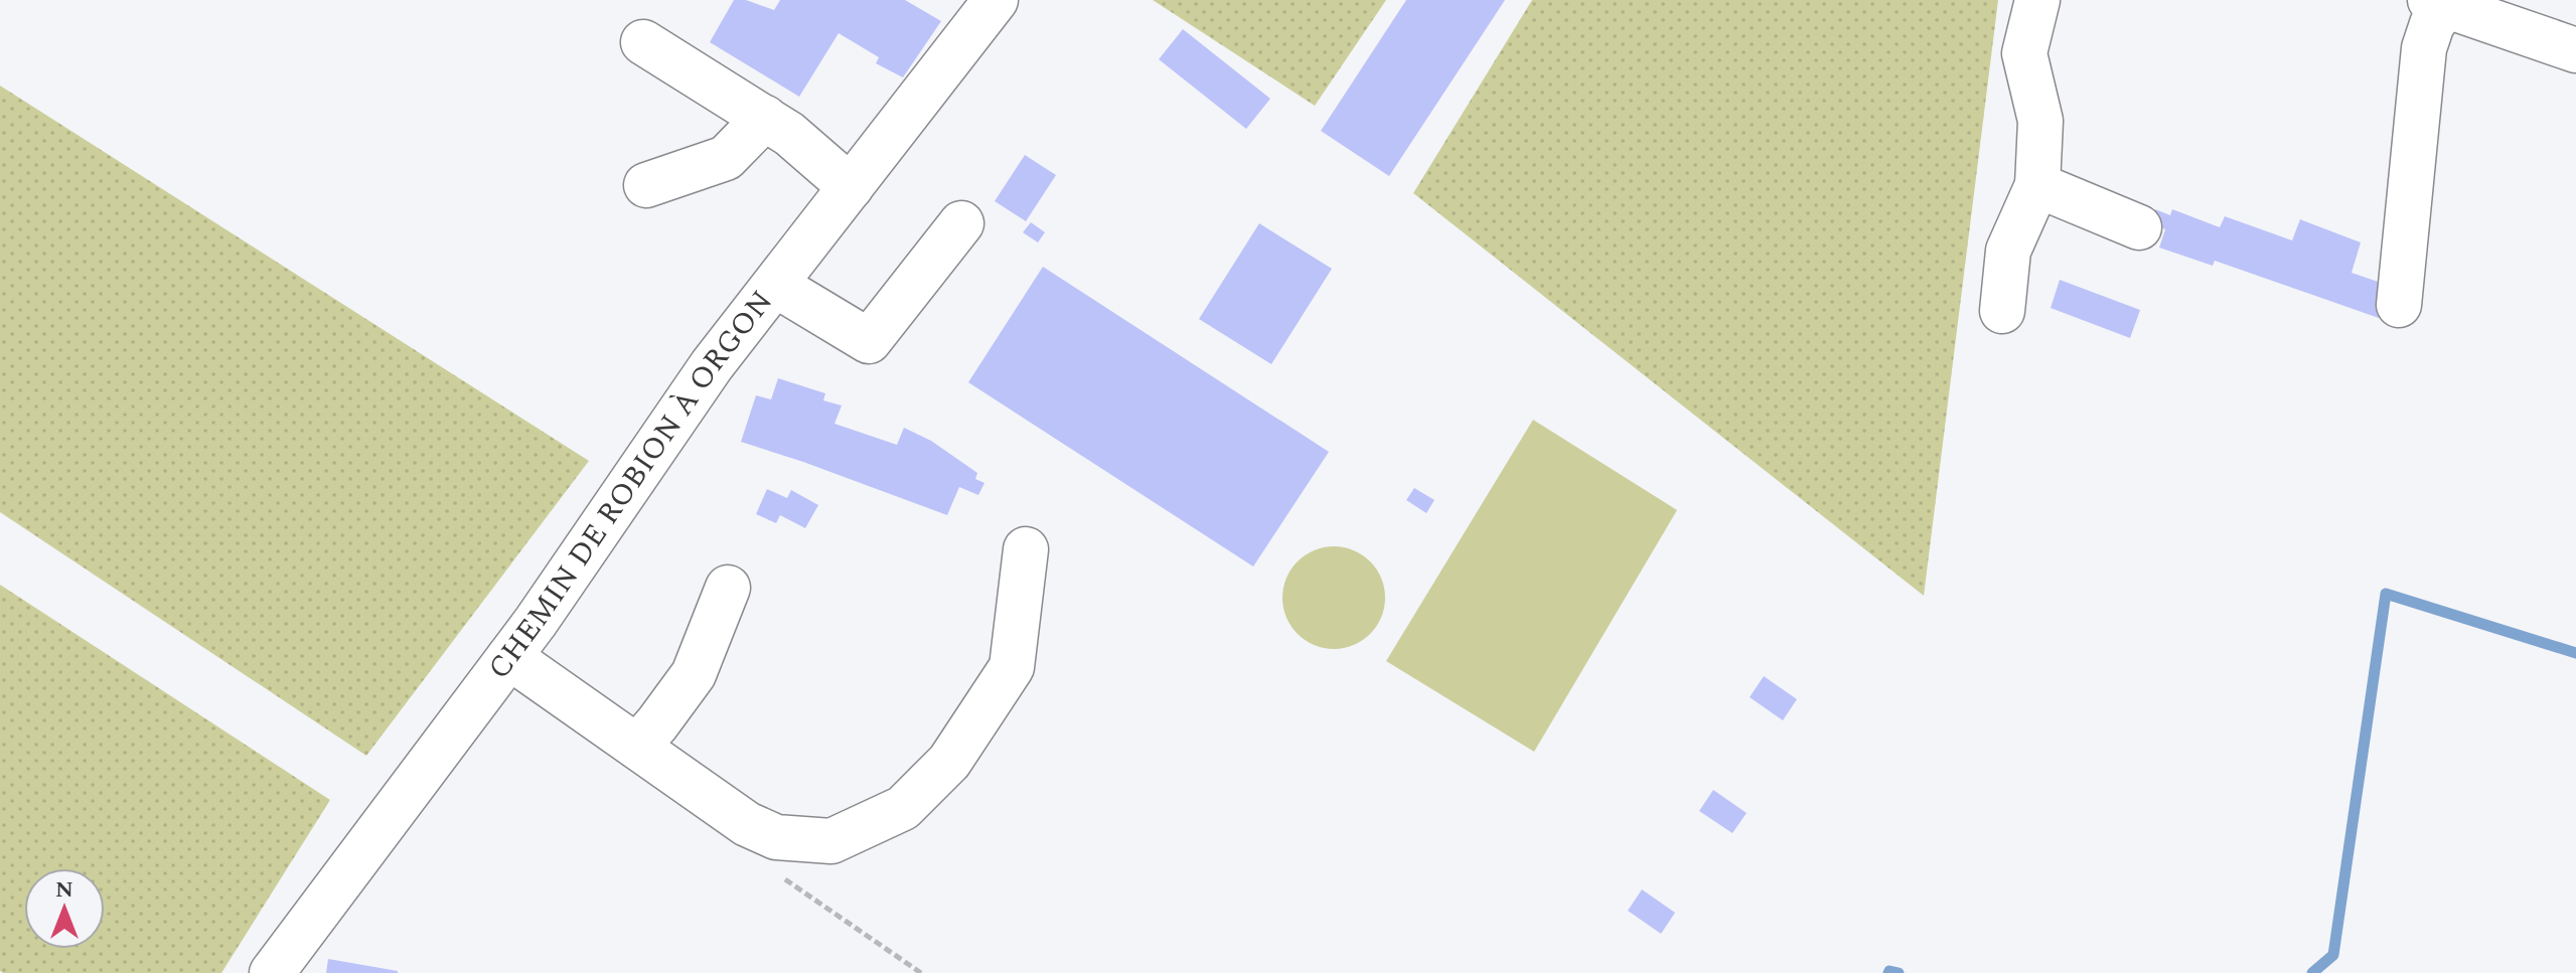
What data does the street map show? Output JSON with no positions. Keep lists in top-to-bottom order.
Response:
{
  "streets": {
    "street": ["CHEMIN DE ROBION À ORGON"]
  },
  "north": "top"
}
